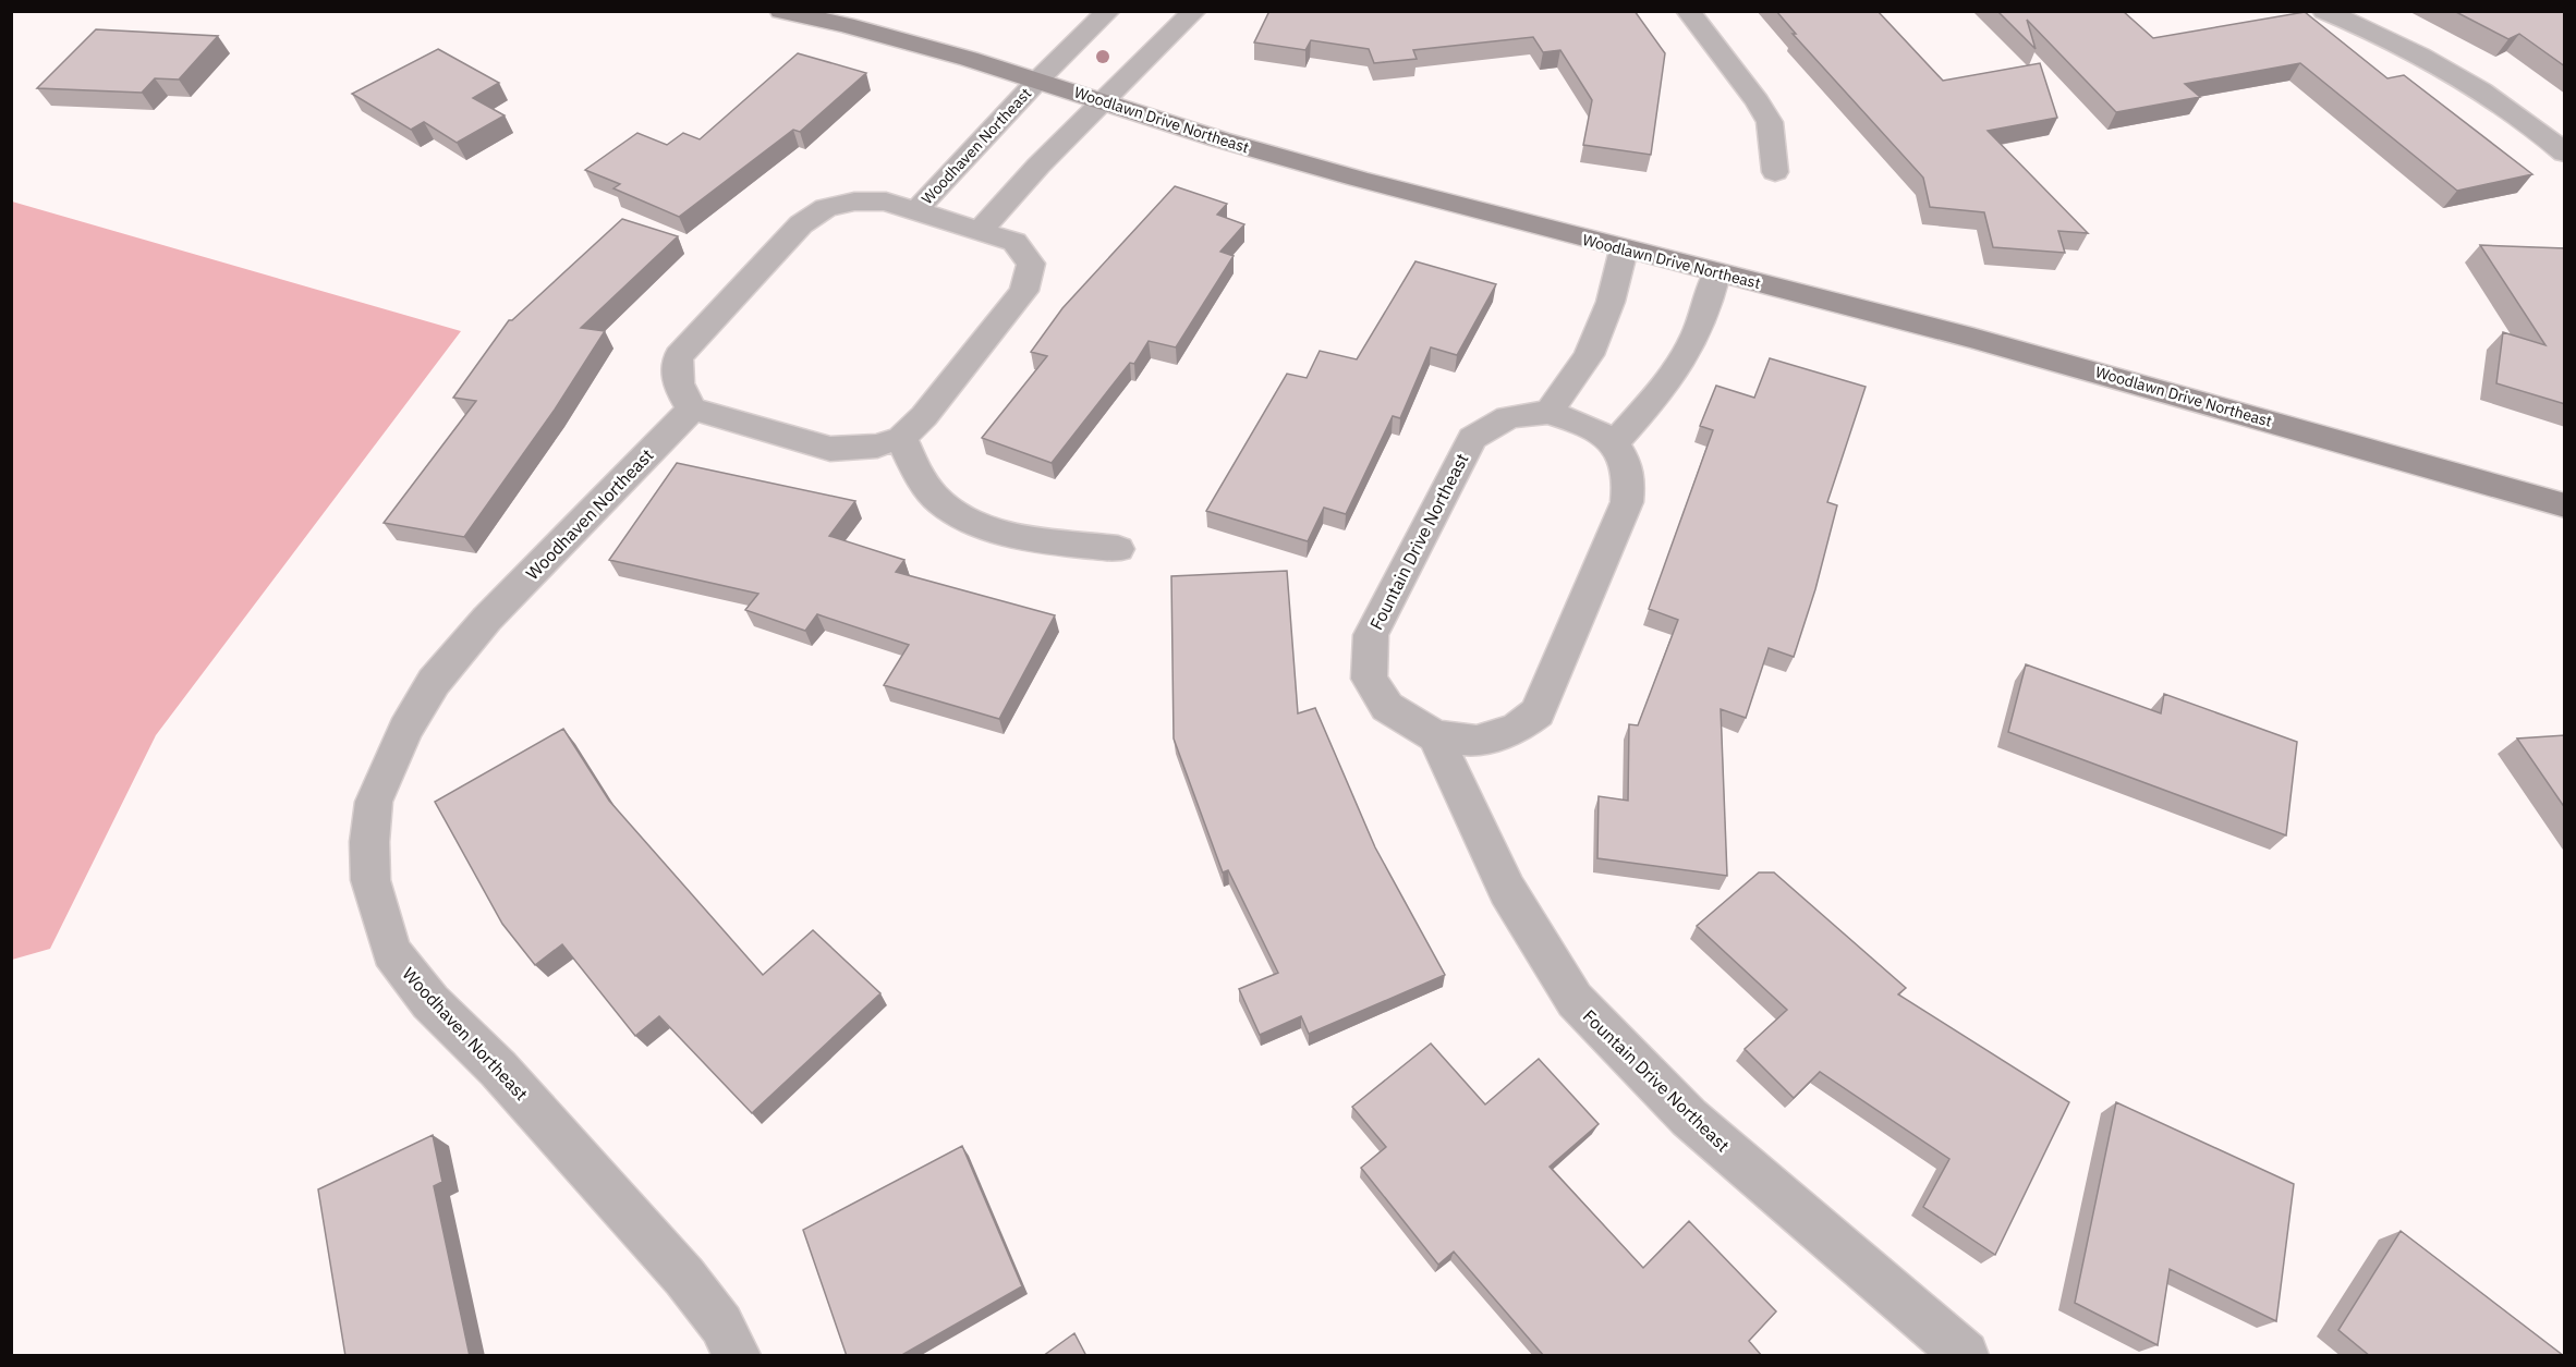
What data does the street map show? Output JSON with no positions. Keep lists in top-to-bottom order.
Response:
{
  "streets": {
    "street": ["Woodlawn Drive Northeast", "Woodhaven Northeast", "Fountain Drive Northeast"]
  },
  "crossings": [
    ["Woodlawn Drive Northeast", "Woodhaven Northeast"]
  ]
}
